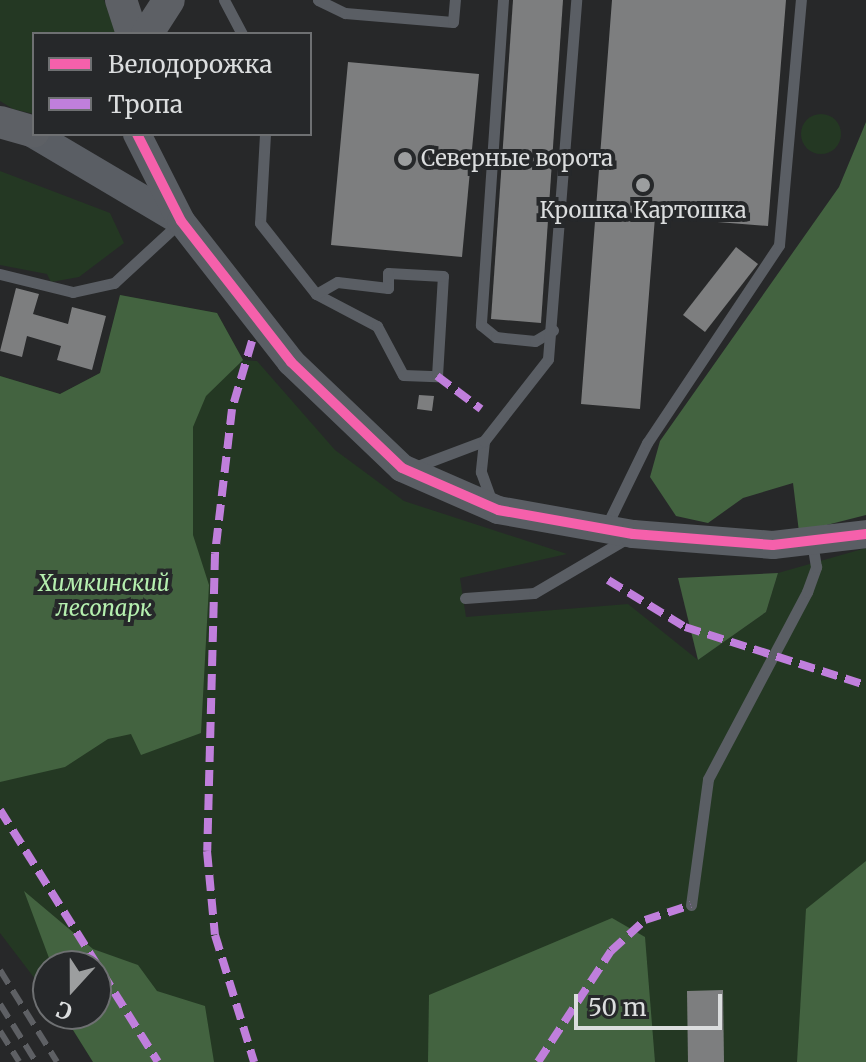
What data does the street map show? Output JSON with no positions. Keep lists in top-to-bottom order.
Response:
{
  "parks": ["Химкинский лесопарк"],
  "places": ["Северные ворота", "Крошка Картошка"],
  "legend": ["Велодорожка", "Тропа"],
  "scale_bar": "50 m",
  "north": "bottom"
}
